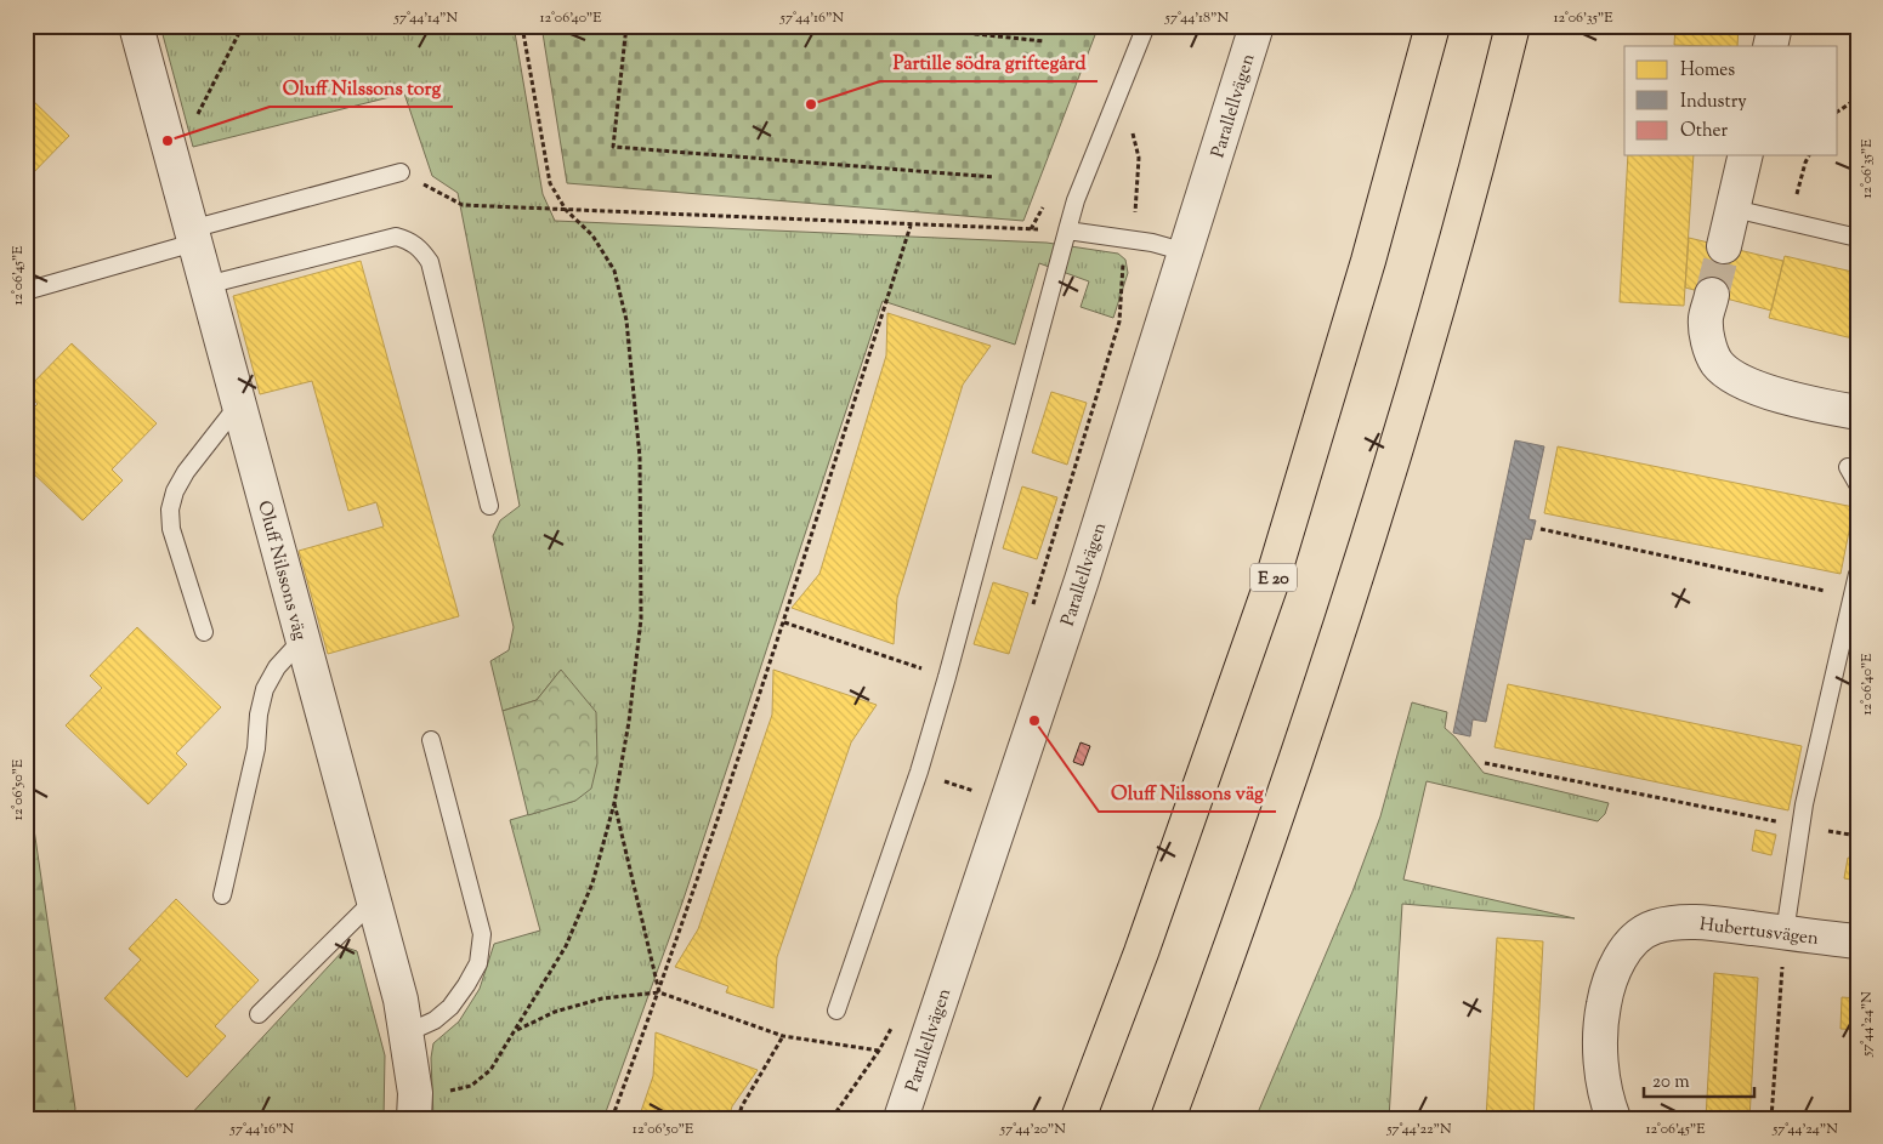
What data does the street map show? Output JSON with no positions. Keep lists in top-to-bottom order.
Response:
{
  "streets": {
    "highway": ["E 20"],
    "street": ["Parallellvägen", "Oluff Nilssons väg", "Hubertusvägen"]
  },
  "places": ["Partille södra griftegård", "Oluff Nilssons torg", "Oluff Nilssons väg"],
  "legend": ["Homes", "Industry", "Other"],
  "scale_bar": "20 m",
  "coordinates": [
    "57°44'14\"N",
    "12°06'40\"E",
    "57°44'16\"N",
    "57°44'18\"N",
    "12°06'35\"E",
    "12°06'45\"E",
    "12°06'50\"E",
    "57°44'24\"N",
    "57°44'20\"N",
    "57°44'22\"N"
  ]
}
